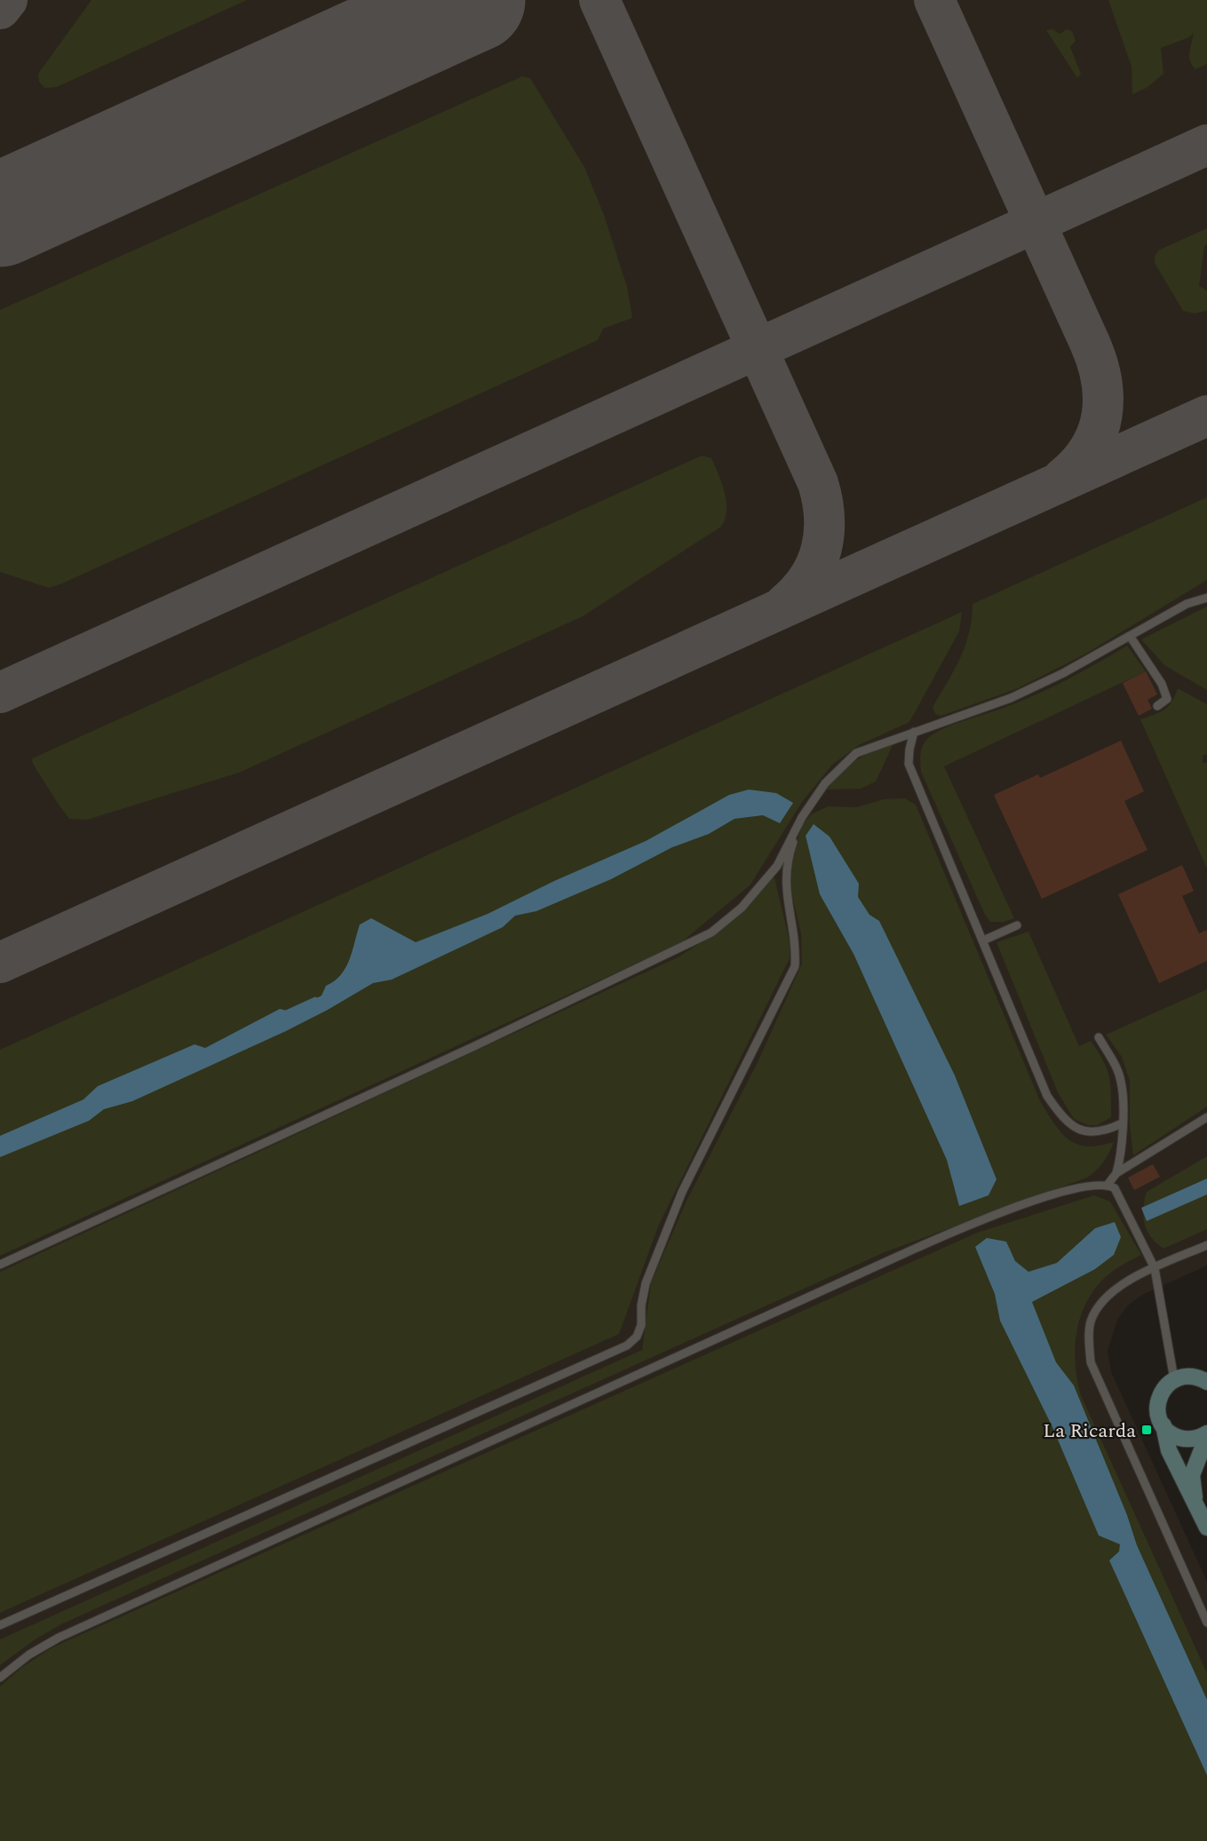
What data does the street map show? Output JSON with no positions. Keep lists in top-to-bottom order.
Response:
{
  "places": {
    "transit": ["La Ricarda"]
  }
}
